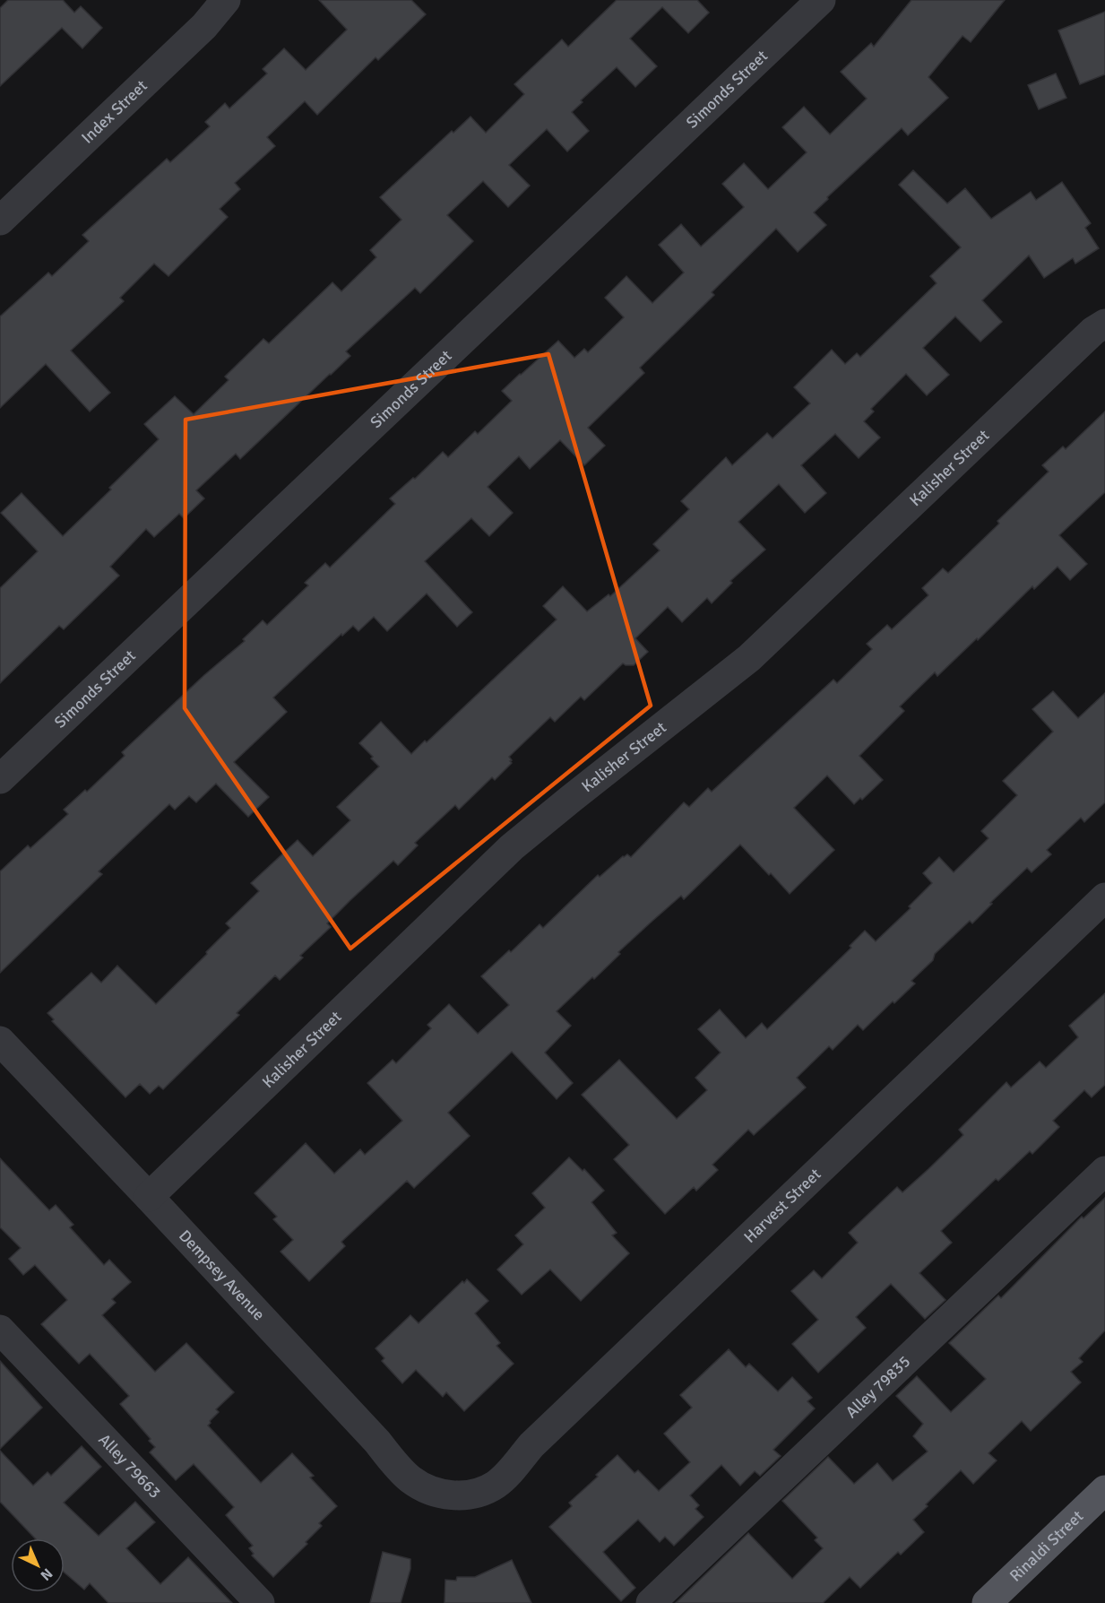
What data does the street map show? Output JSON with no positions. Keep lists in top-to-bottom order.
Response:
{
  "streets": {
    "main road": ["Rinaldi Street"],
    "street": [
      "Simonds Street",
      "Index Street",
      "Kalisher Street",
      "Harvest Street",
      "Dempsey Avenue",
      "Alley 79835",
      "Alley 79663"
    ]
  },
  "crossings": [
    ["Kalisher Street", "Dempsey Avenue"],
    ["Harvest Street", "Dempsey Avenue"]
  ],
  "north": "bottom right"
}
